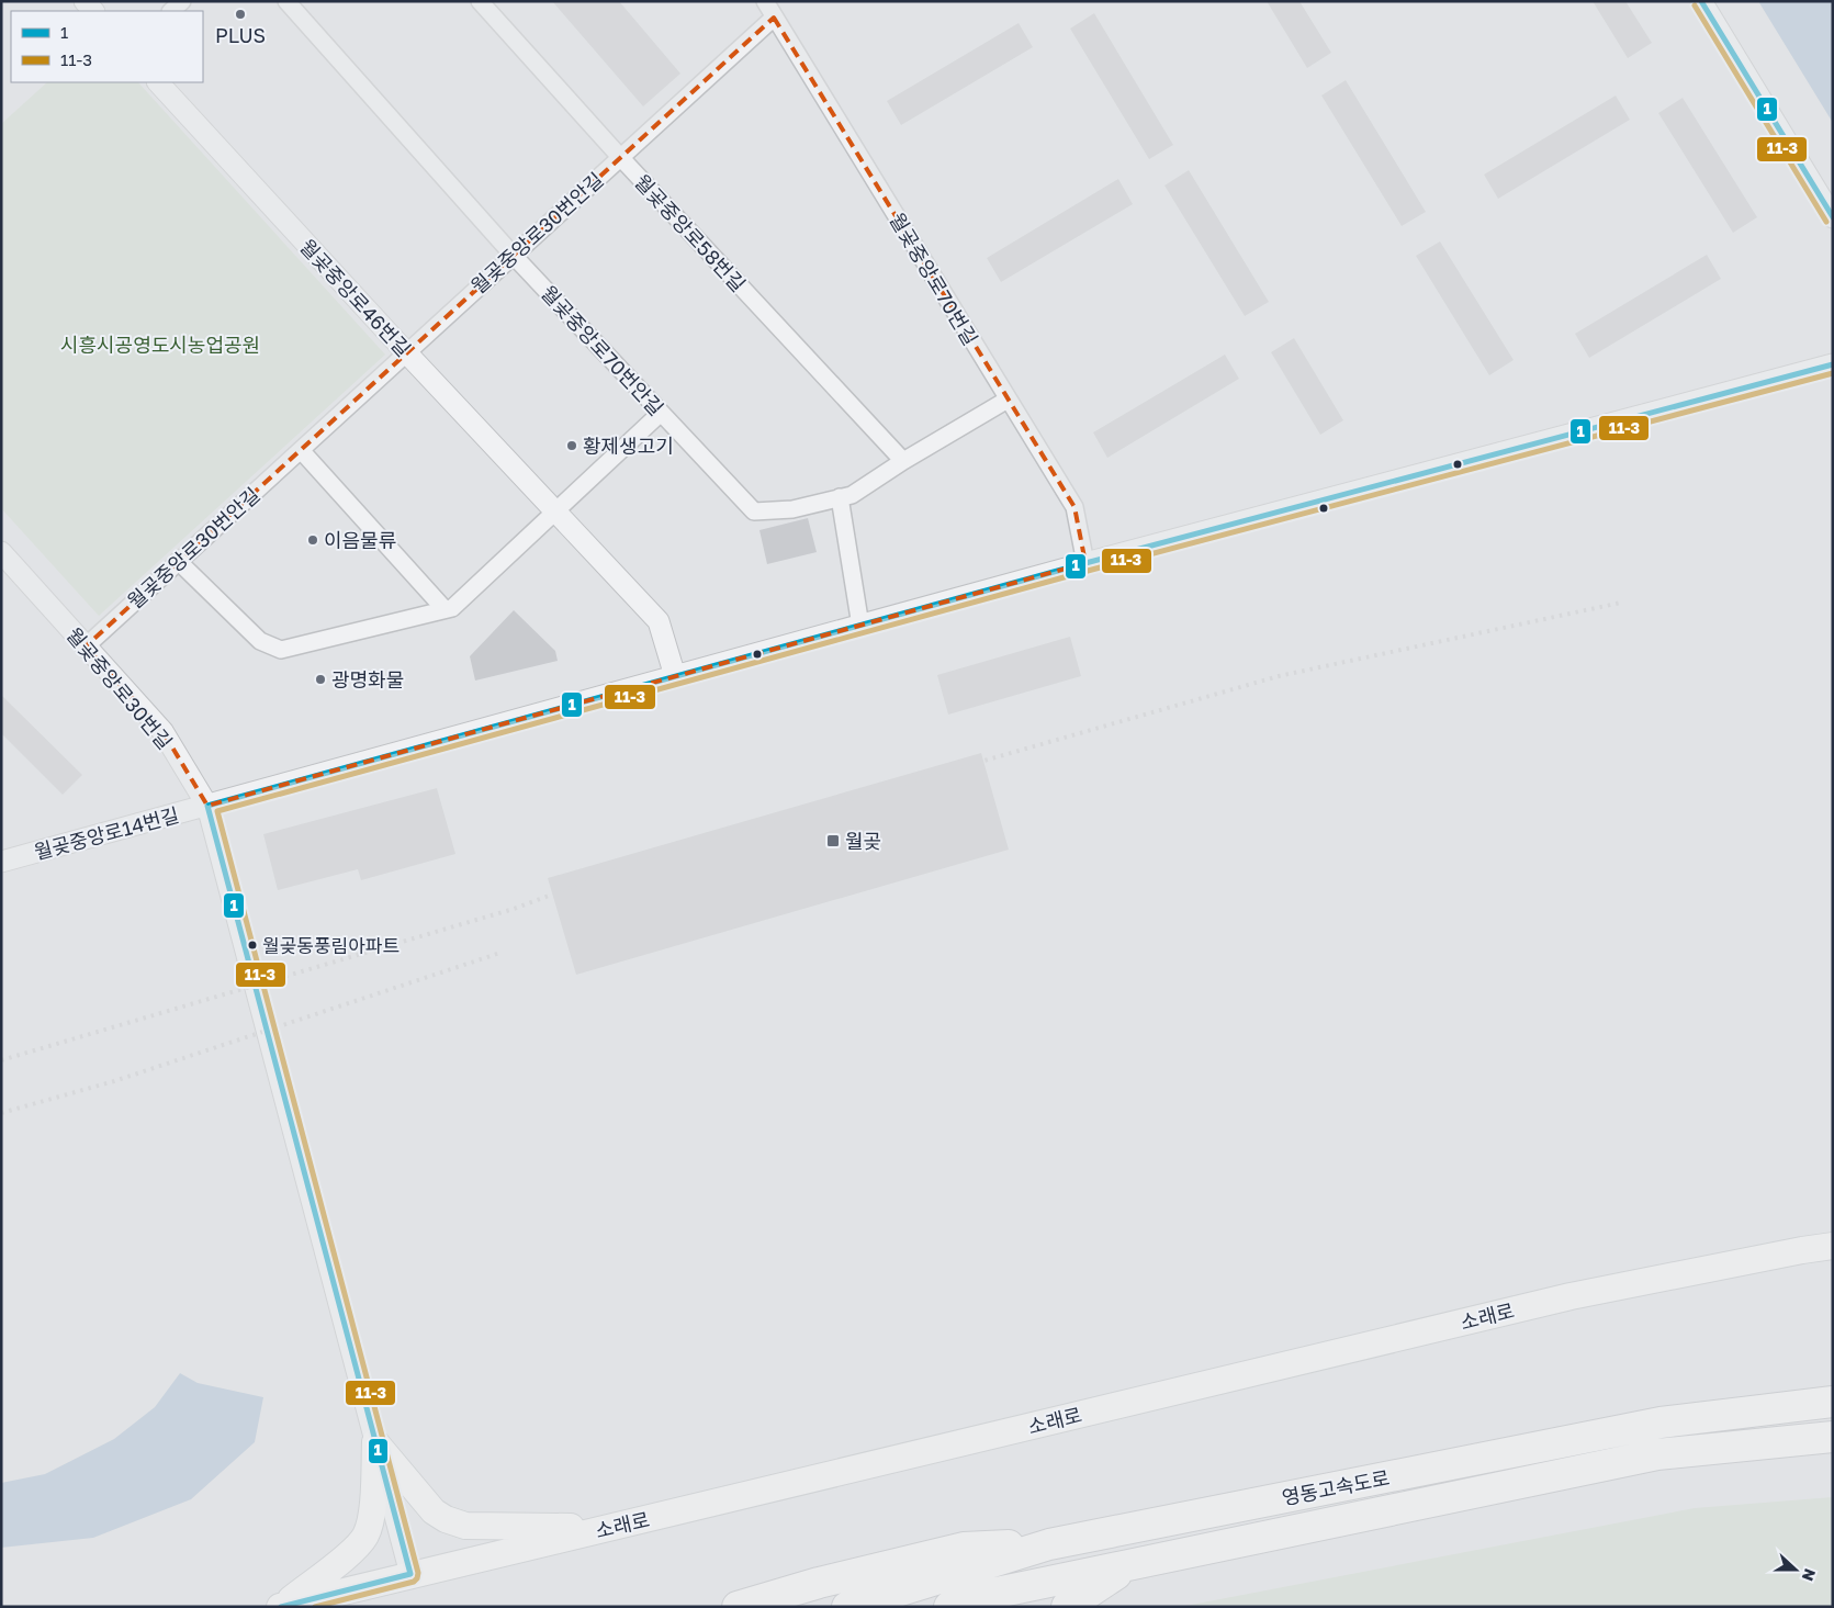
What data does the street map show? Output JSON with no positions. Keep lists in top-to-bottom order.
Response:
{
  "streets": {
    "highway": ["영동고속도로"],
    "main road": ["소래로"],
    "street": [
      "월곶중앙로30번안길",
      "월곶중앙로58번길",
      "월곶중앙로70번길",
      "월곶중앙로46번길",
      "월곶중앙로70번안길",
      "월곶중앙로30번길",
      "월곶중앙로14번길"
    ]
  },
  "crossings": [
    ["월곶중앙로30번안길", "월곶중앙로58번길"],
    ["월곶중앙로30번안길", "월곶중앙로70번길"],
    ["월곶중앙로30번안길", "월곶중앙로46번길"],
    ["월곶중앙로30번안길", "월곶중앙로70번안길"],
    ["월곶중앙로30번안길", "월곶중앙로30번길"],
    ["월곶중앙로58번길", "월곶중앙로70번안길"],
    ["월곶중앙로70번길", "월곶중앙로70번안길"],
    ["월곶중앙로70번길", "월곶중앙로14번길"],
    ["월곶중앙로46번길", "월곶중앙로14번길"],
    ["월곶중앙로30번길", "월곶중앙로14번길"],
    ["월곶중앙로30번길", "소래로"]
  ],
  "parks": ["시흥시공영도시농업공원"],
  "places": {
    "other": [
      "PLUS",
      "황제생고기",
      "이음물류",
      "광명화물",
      "월곶동풍림아파트"
    ],
    "transit": ["월곶"]
  },
  "lines": ["transit line 1", "transit line 11-3"],
  "legend": ["1", "11-3"],
  "north": "right"
}
